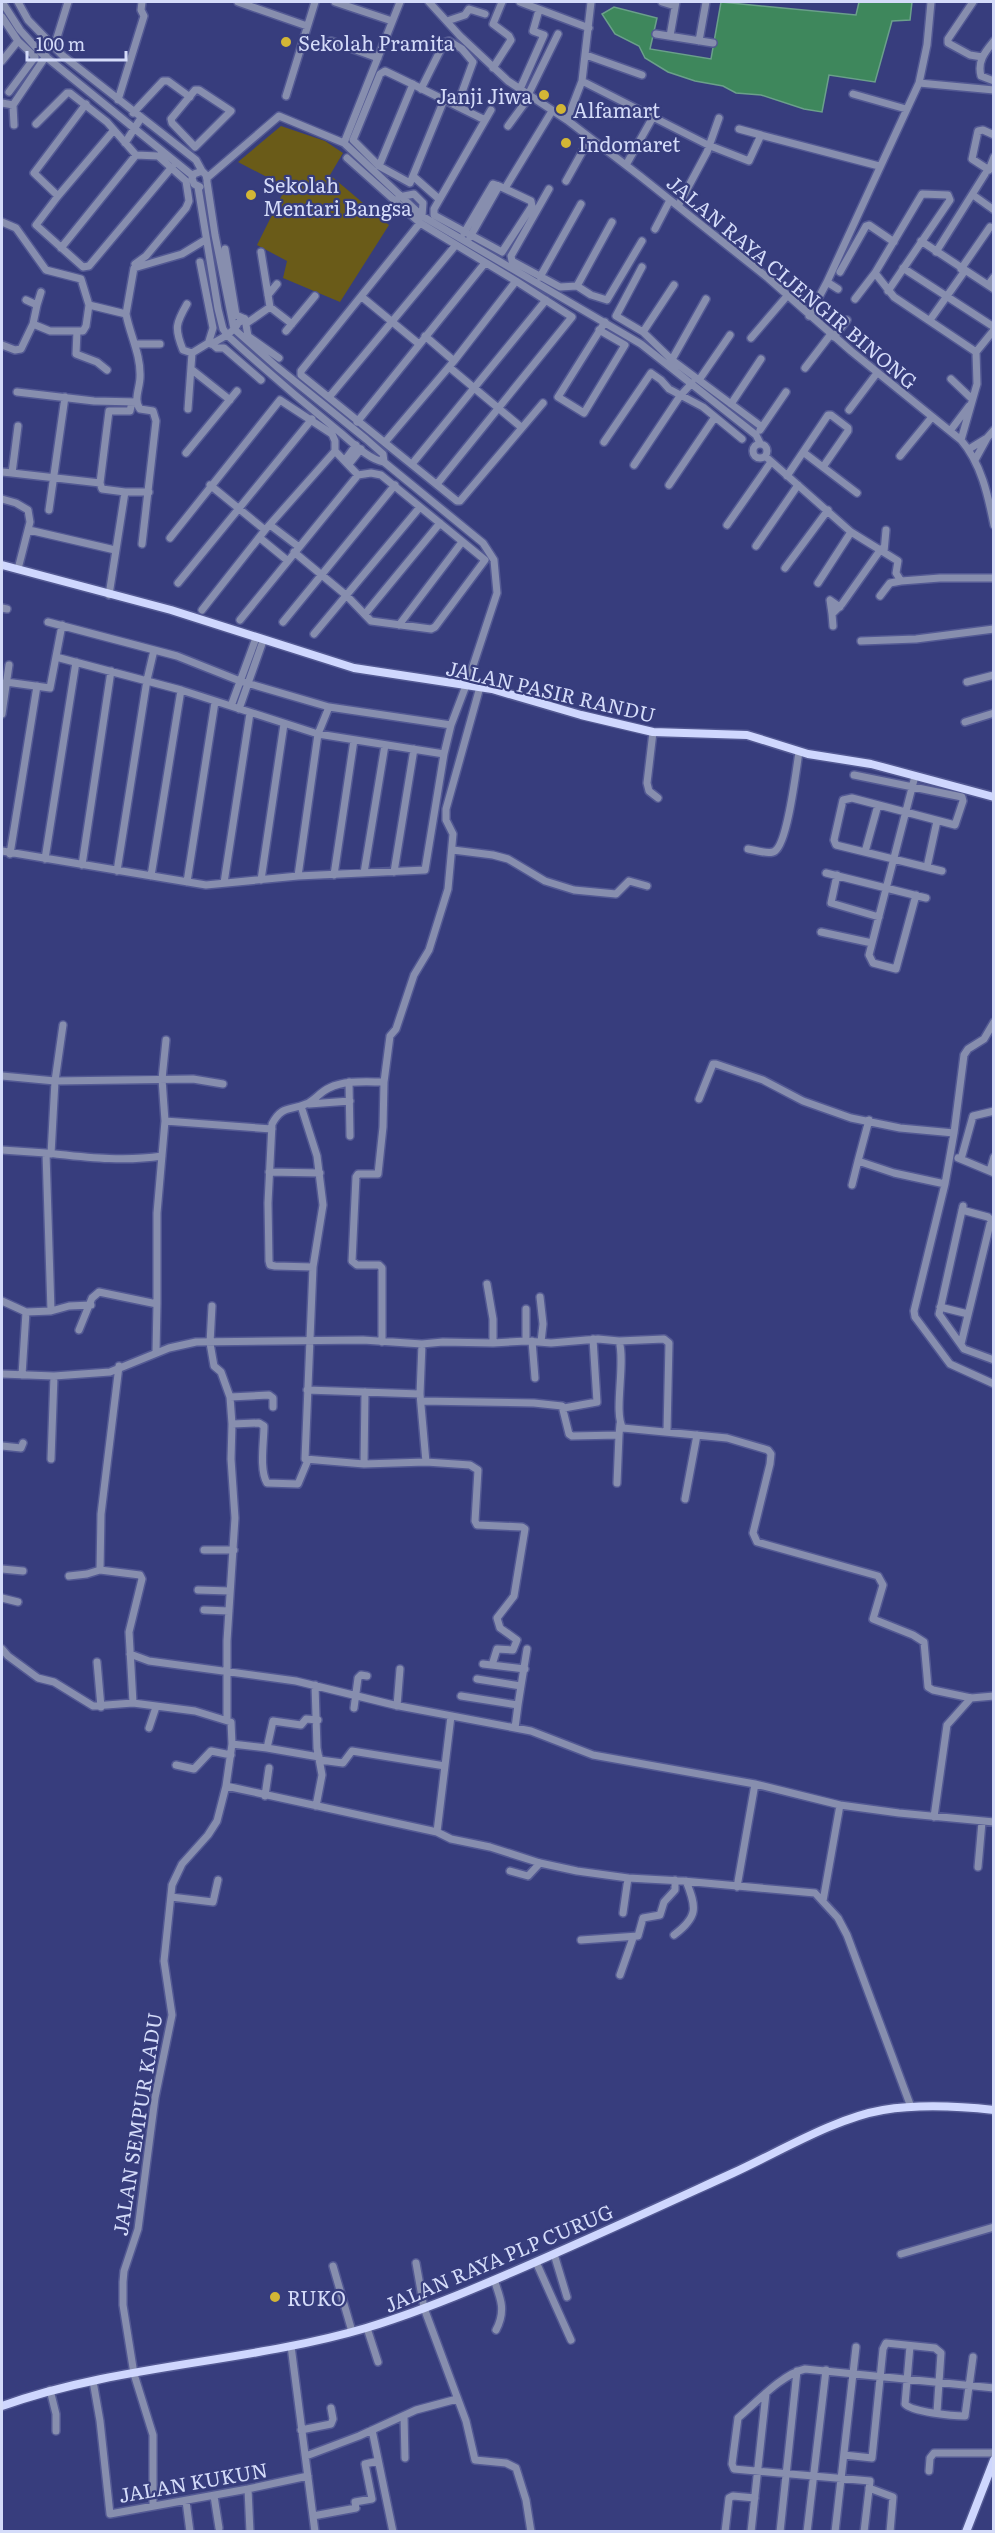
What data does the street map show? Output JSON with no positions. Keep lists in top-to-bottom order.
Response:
{
  "streets": {
    "main road": ["JALAN PASIR RANDU", "JALAN RAYA PLP CURUG"],
    "street": ["JALAN RAYA CIJENGIR BINONG", "JALAN SEMPUR KADU", "JALAN KUKUN"]
  },
  "crossings": [
    ["JALAN SEMPUR KADU", "JALAN RAYA PLP CURUG"],
    ["JALAN SEMPUR KADU", "JALAN KUKUN"],
    ["JALAN RAYA PLP CURUG", "JALAN KUKUN"]
  ],
  "places": [
    "Sekolah Pramita",
    "Janji Jiwa",
    "Alfamart",
    "Indomaret",
    "Sekolah Mentari Bangsa",
    "RUKO"
  ],
  "scale_bar": "100 m"
}
